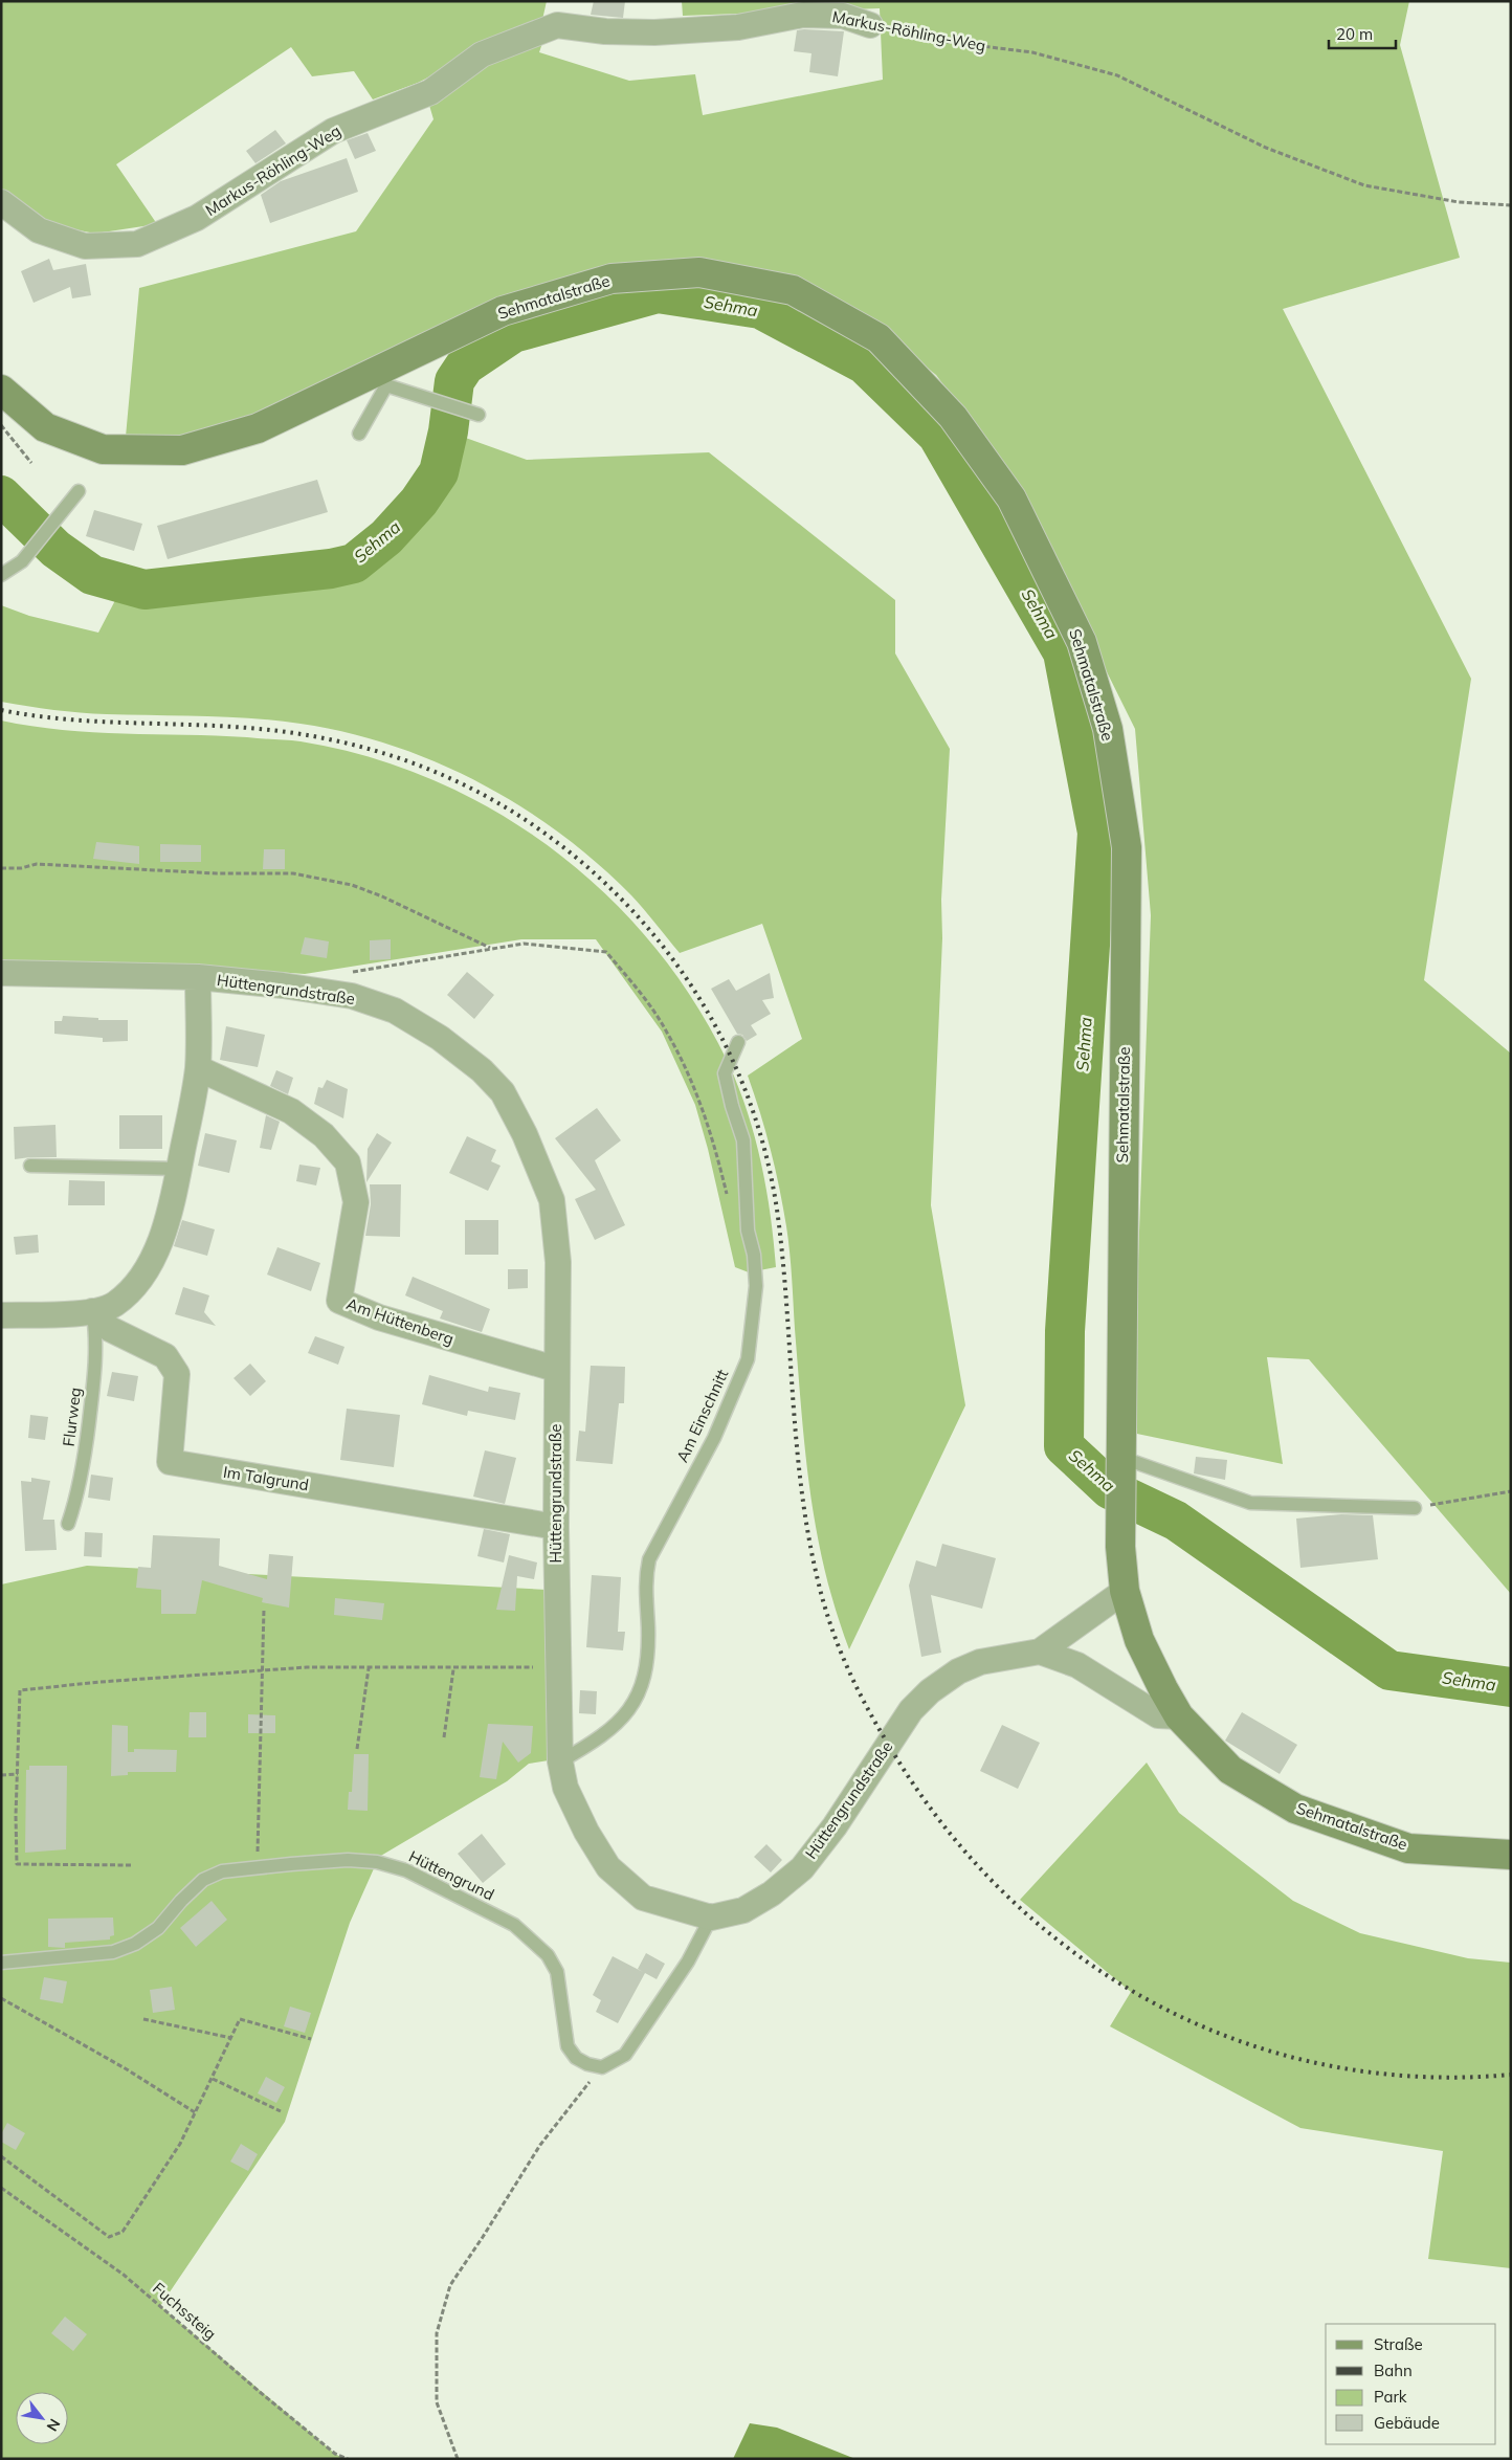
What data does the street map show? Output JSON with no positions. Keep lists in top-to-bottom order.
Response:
{
  "streets": {
    "main road": ["Sehmatalstraße"],
    "street": [
      "Markus-Röhling-Weg",
      "Hüttengrundstraße",
      "Am Hüttenberg",
      "Im Talgrund"
    ],
    "lane": ["Am Einschnitt", "Flurweg", "Hüttengrund"],
    "path": ["Fuchssteig"]
  },
  "crossings": [
    ["Sehmatalstraße", "Hüttengrundstraße"],
    ["Hüttengrundstraße", "Am Hüttenberg"],
    ["Hüttengrundstraße", "Am Einschnitt"],
    ["Hüttengrundstraße", "Im Talgrund"],
    ["Flurweg", "Im Talgrund"]
  ],
  "water": ["Sehma"],
  "legend": [
    "Straße",
    "Bahn",
    "Park",
    "Gebäude"
  ],
  "scale_bar": "20 m",
  "north": "bottom right"
}
